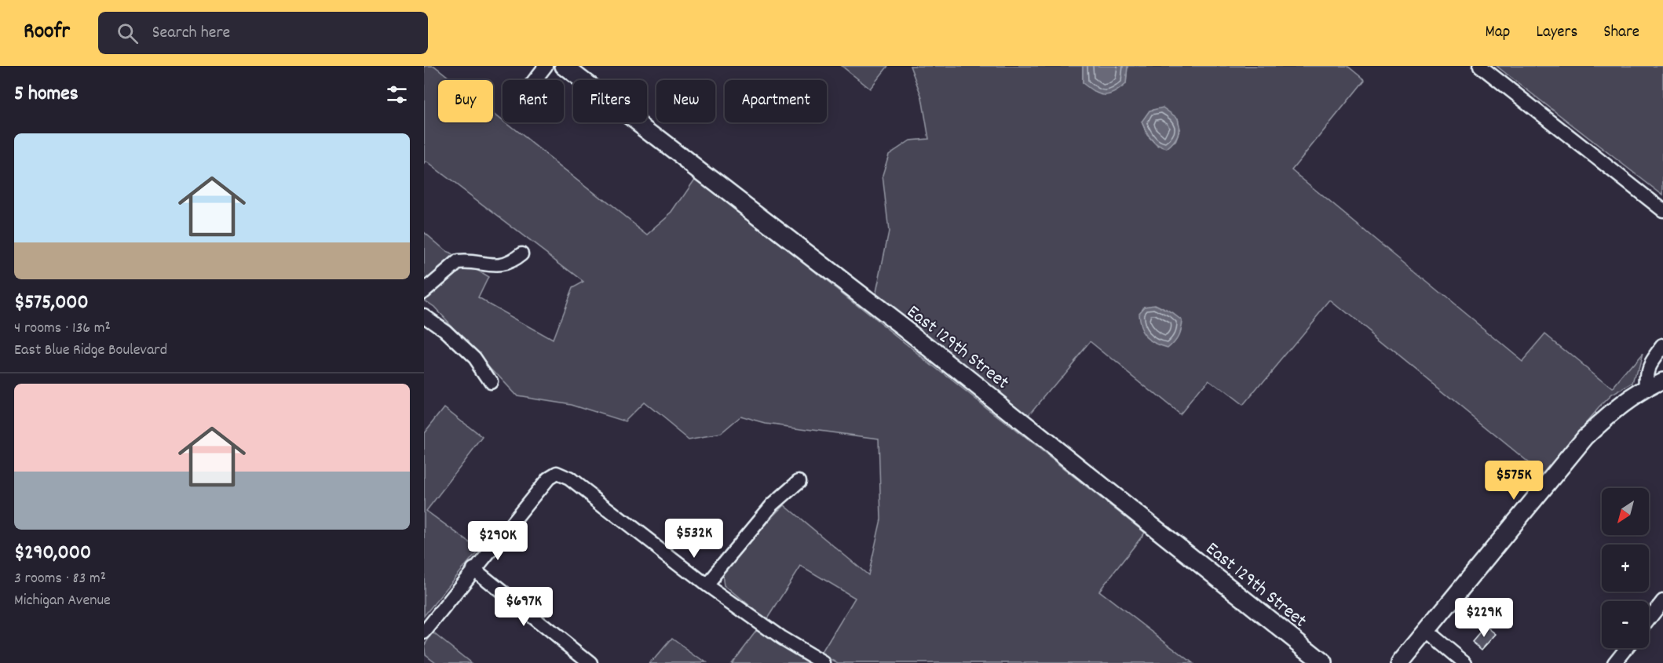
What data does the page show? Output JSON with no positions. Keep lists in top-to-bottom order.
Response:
{
  "streets": {
    "main road": ["East 129th Street"]
  },
  "north": "bottom left",
  "page": {
    "header": "Roofr",
    "search": "Search here",
    "nav": ["Map", "Layers", "Share"],
    "heading": "5 homes",
    "chip": [
      "Buy",
      "Rent",
      "Filters",
      "New",
      "Apartment"
    ],
    "list": [
      {
        "name": "$575,000",
        "note": "4 rooms · 136 m² · East Blue Ridge Boulevard"
      },
      {
        "name": "$290,000",
        "note": "3 rooms · 83 m² · Michigan Avenue"
      }
    ],
    "price": [
      "$575K",
      "$532K",
      "$290K",
      "$697K",
      "$229K"
    ],
    "map_buttons": ["+", "−"]
  }
}
